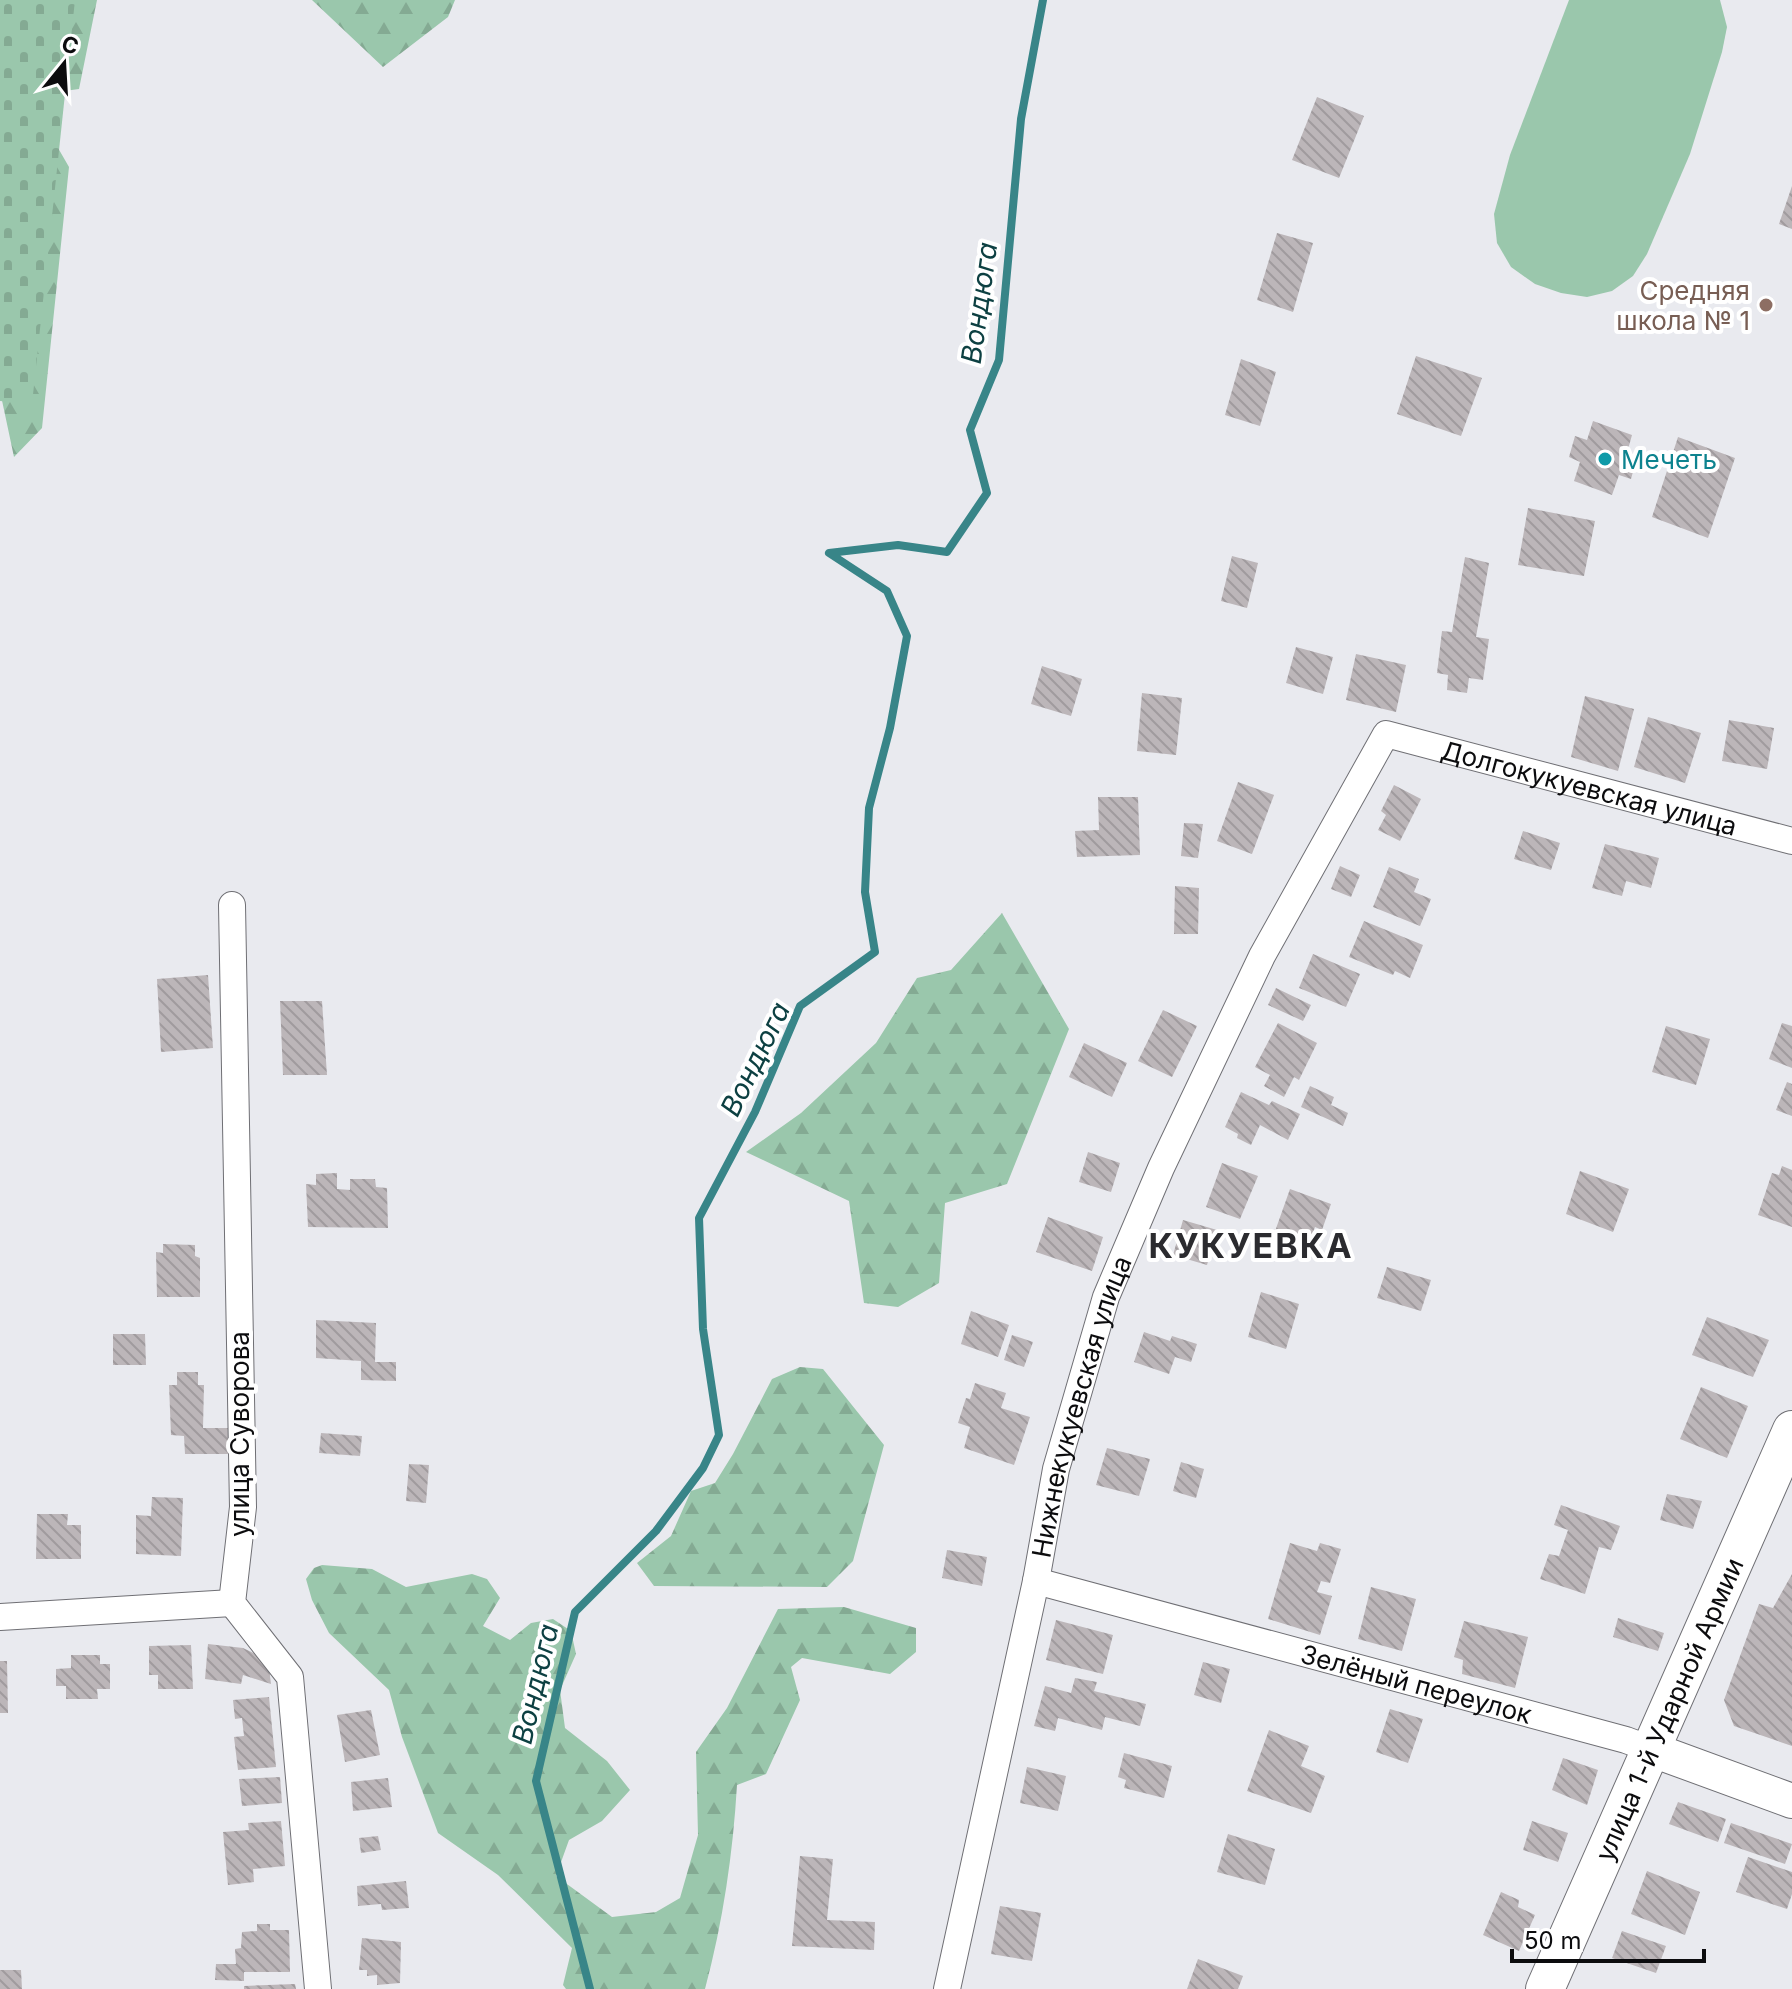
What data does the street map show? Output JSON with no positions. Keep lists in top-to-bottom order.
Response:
{
  "streets": {
    "main road": ["улица 1-й Ударной Армии"],
    "street": [
      "Долгокукуевская улица",
      "Нижнекукуевская улица",
      "улица Суворова",
      "Зелёный переулок"
    ]
  },
  "crossings": [
    ["Долгокукуевская улица", "Нижнекукуевская улица"],
    ["Нижнекукуевская улица", "Зелёный переулок"],
    ["Зелёный переулок", "улица 1-й Ударной Армии"]
  ],
  "districts": ["КУКУЕВКА"],
  "water": ["Вондюга"],
  "places": ["Средняя школа № 1", "Мечеть"],
  "scale_bar": "50 m",
  "north": "top"
}
